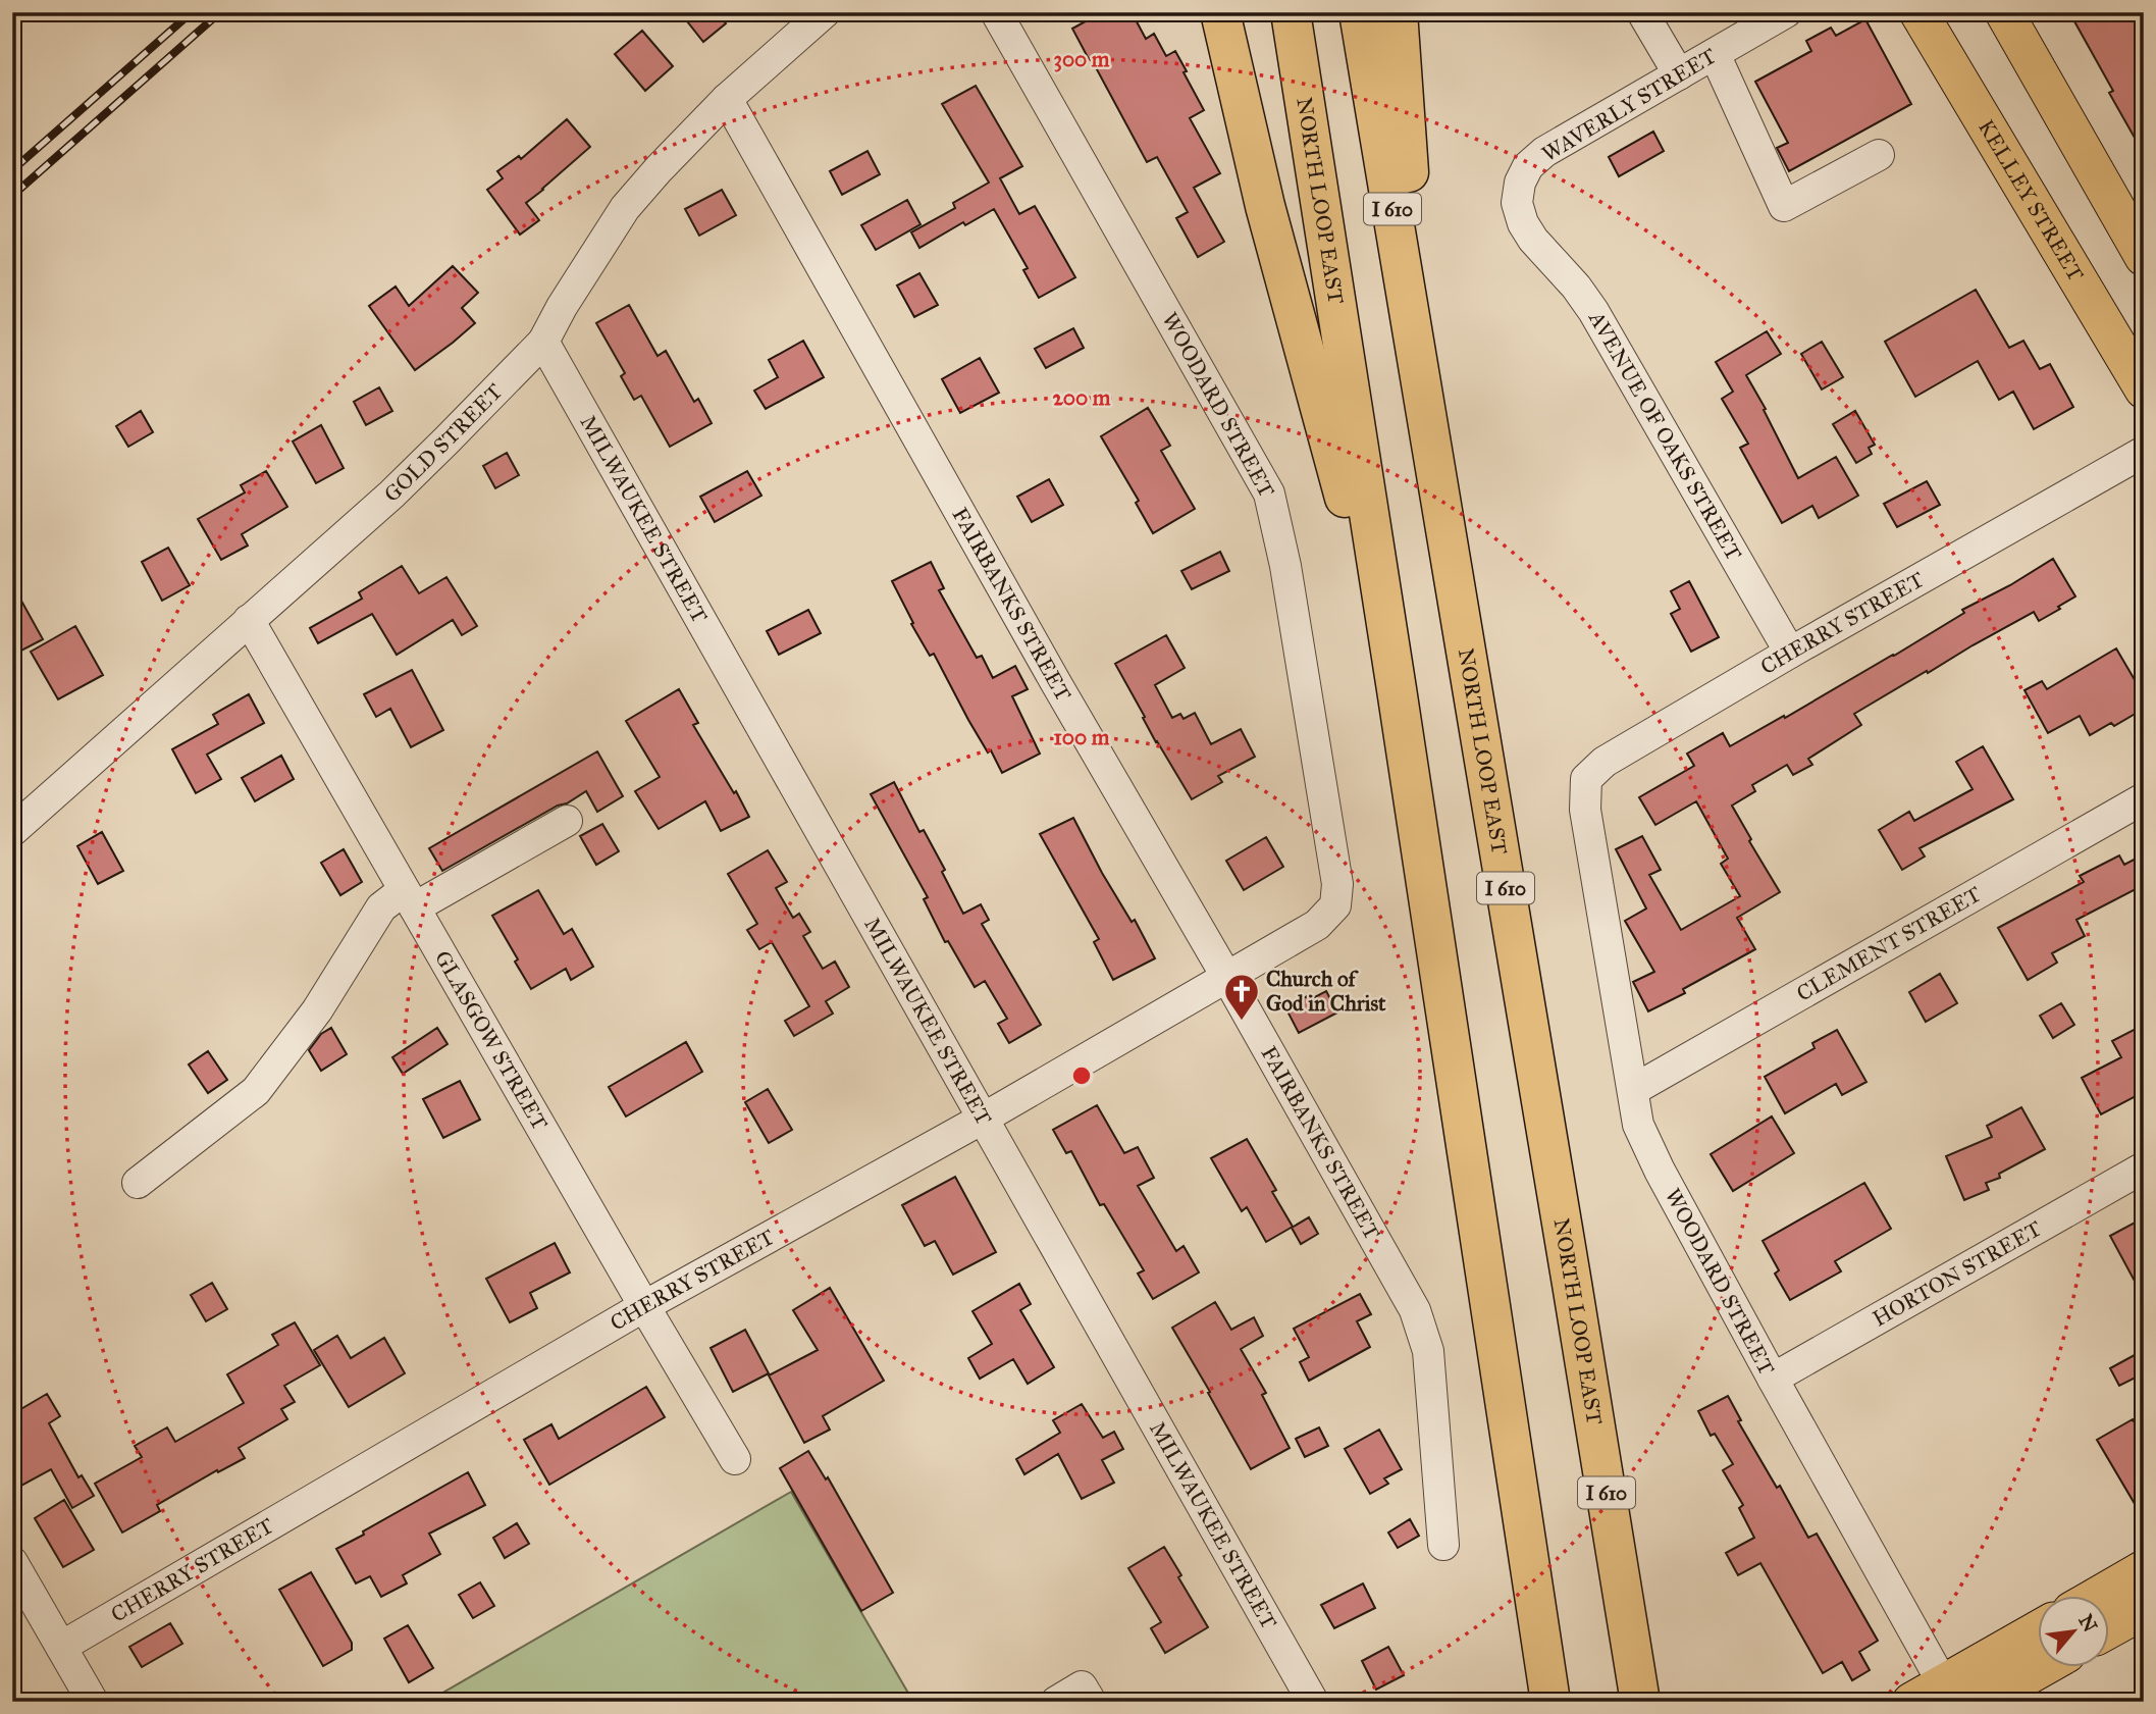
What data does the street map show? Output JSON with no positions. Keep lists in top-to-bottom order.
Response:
{
  "streets": {
    "highway": ["NORTH LOOP EAST", "I 610"],
    "main road": ["KELLEY STREET"],
    "street": [
      "WAVERLY STREET",
      "WOODARD STREET",
      "AVENUE OF OAKS STREET",
      "GOLD STREET",
      "MILWAUKEE STREET",
      "FAIRBANKS STREET",
      "CHERRY STREET",
      "CLEMENT STREET",
      "GLASGOW STREET",
      "HORTON STREET"
    ]
  },
  "crossings": [
    ["WAVERLY STREET", "AVENUE OF OAKS STREET"],
    ["WOODARD STREET", "CHERRY STREET"],
    ["WOODARD STREET", "CLEMENT STREET"],
    ["WOODARD STREET", "HORTON STREET"],
    ["AVENUE OF OAKS STREET", "CHERRY STREET"],
    ["GOLD STREET", "MILWAUKEE STREET"],
    ["GOLD STREET", "FAIRBANKS STREET"],
    ["GOLD STREET", "GLASGOW STREET"],
    ["MILWAUKEE STREET", "CHERRY STREET"],
    ["FAIRBANKS STREET", "CHERRY STREET"],
    ["CHERRY STREET", "GLASGOW STREET"]
  ],
  "places": {
    "church": ["Church of God in Christ"]
  },
  "north": "top right",
  "rings": ["300 m", "200 m", "100 m"]
}
